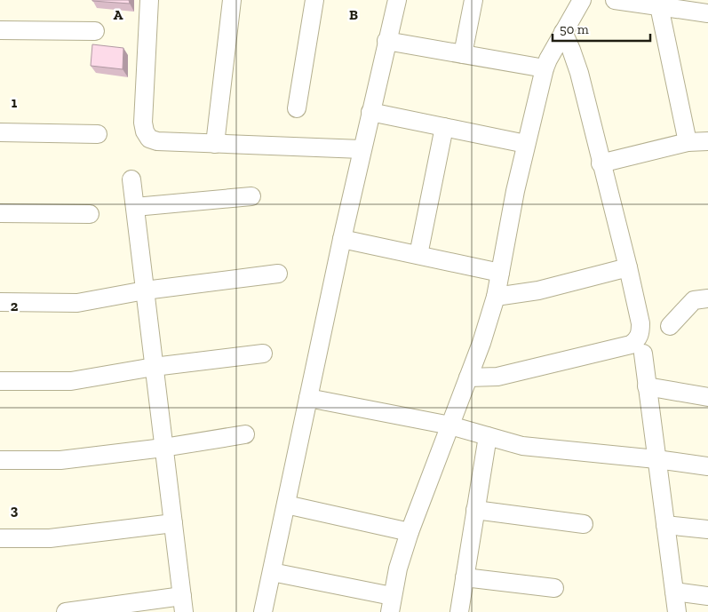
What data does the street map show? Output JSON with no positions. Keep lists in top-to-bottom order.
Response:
{
  "scale_bar": "50 m",
  "grid": {
    "columns": ["A", "B"],
    "rows": ["1", "2", "3"]
  }
}
